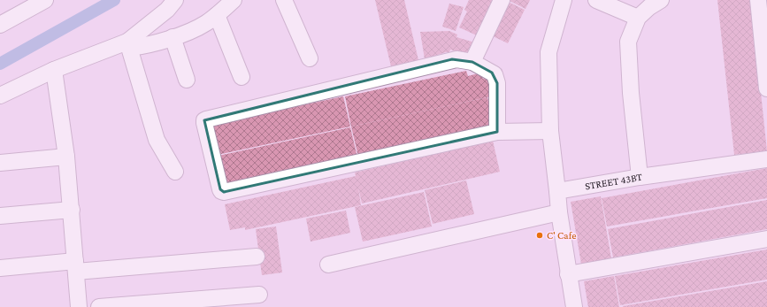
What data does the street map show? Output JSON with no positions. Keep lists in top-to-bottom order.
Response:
{
  "streets": {
    "street": ["STREET 43BT"]
  },
  "places": ["C' Cafe"]
}
